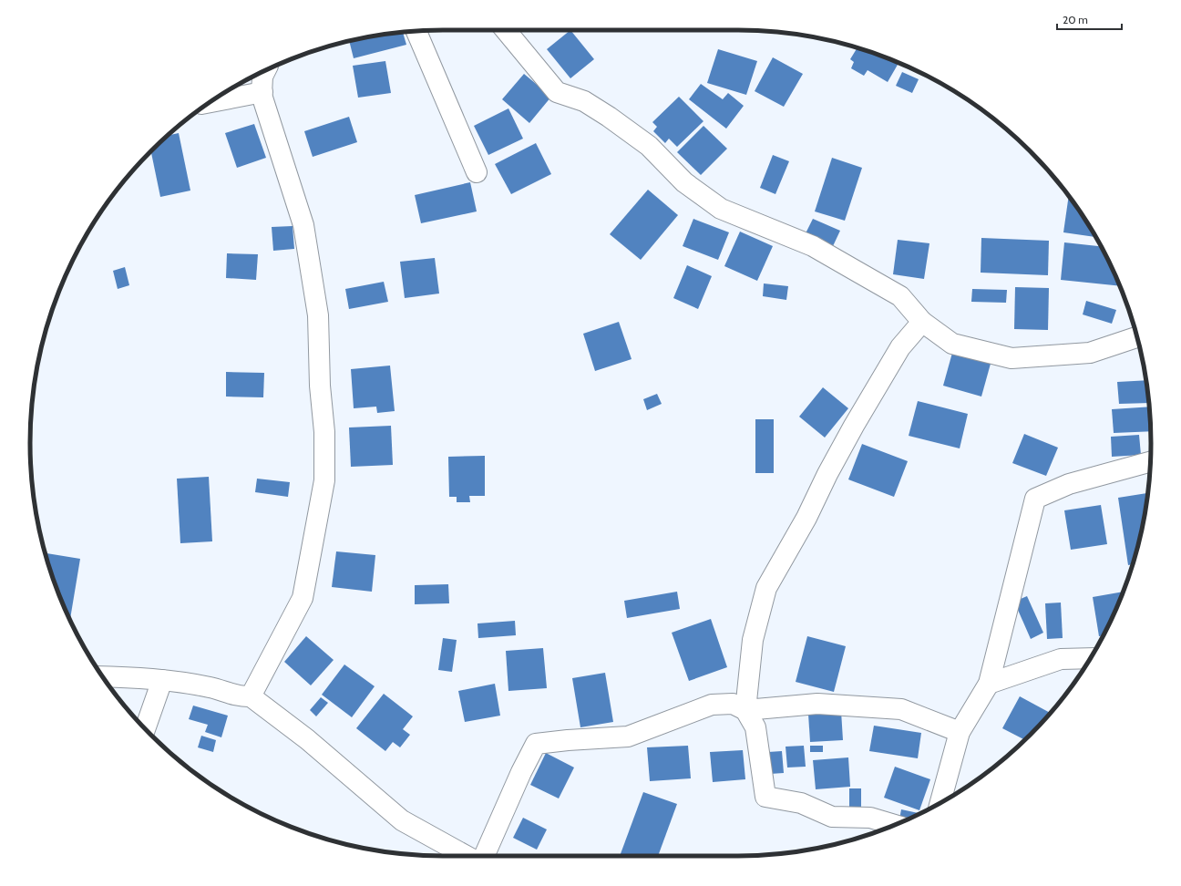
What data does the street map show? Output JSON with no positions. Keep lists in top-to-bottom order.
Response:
{
  "scale_bar": "20 m"
}
